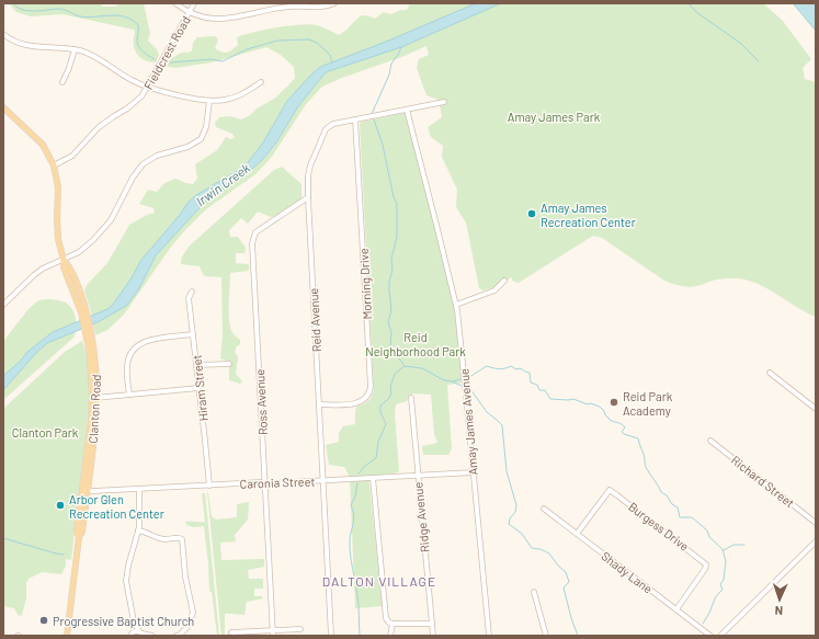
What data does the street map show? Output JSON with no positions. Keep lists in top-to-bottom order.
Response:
{
  "streets": {
    "main road": ["Clanton Road"],
    "street": [
      "Fieldcrest Road",
      "Morning Drive",
      "Reid Avenue",
      "Hiram Street",
      "Ross Avenue",
      "Amay James Avenue",
      "Richard Street",
      "Caronia Street",
      "Ridge Avenue",
      "Burgess Drive",
      "Shady Lane"
    ]
  },
  "crossings": [
    ["Fieldcrest Road", "Clanton Road"],
    ["Morning Drive", "Reid Avenue"],
    ["Reid Avenue", "Ross Avenue"],
    ["Reid Avenue", "Amay James Avenue"],
    ["Reid Avenue", "Caronia Street"],
    ["Hiram Street", "Caronia Street"],
    ["Ross Avenue", "Caronia Street"],
    ["Clanton Road", "Caronia Street"],
    ["Amay James Avenue", "Caronia Street"],
    ["Caronia Street", "Ridge Avenue"],
    ["Burgess Drive", "Shady Lane"]
  ],
  "districts": ["DALTON VILLAGE"],
  "water": ["Irwin Creek"],
  "parks": ["Amay James Park", "Reid Neighborhood Park", "Clanton Park"],
  "places": [
    "Amay James Recreation Center",
    "Reid Park Academy",
    "Arbor Glen Recreation Center",
    "Progressive Baptist Church"
  ],
  "north": "bottom"
}
